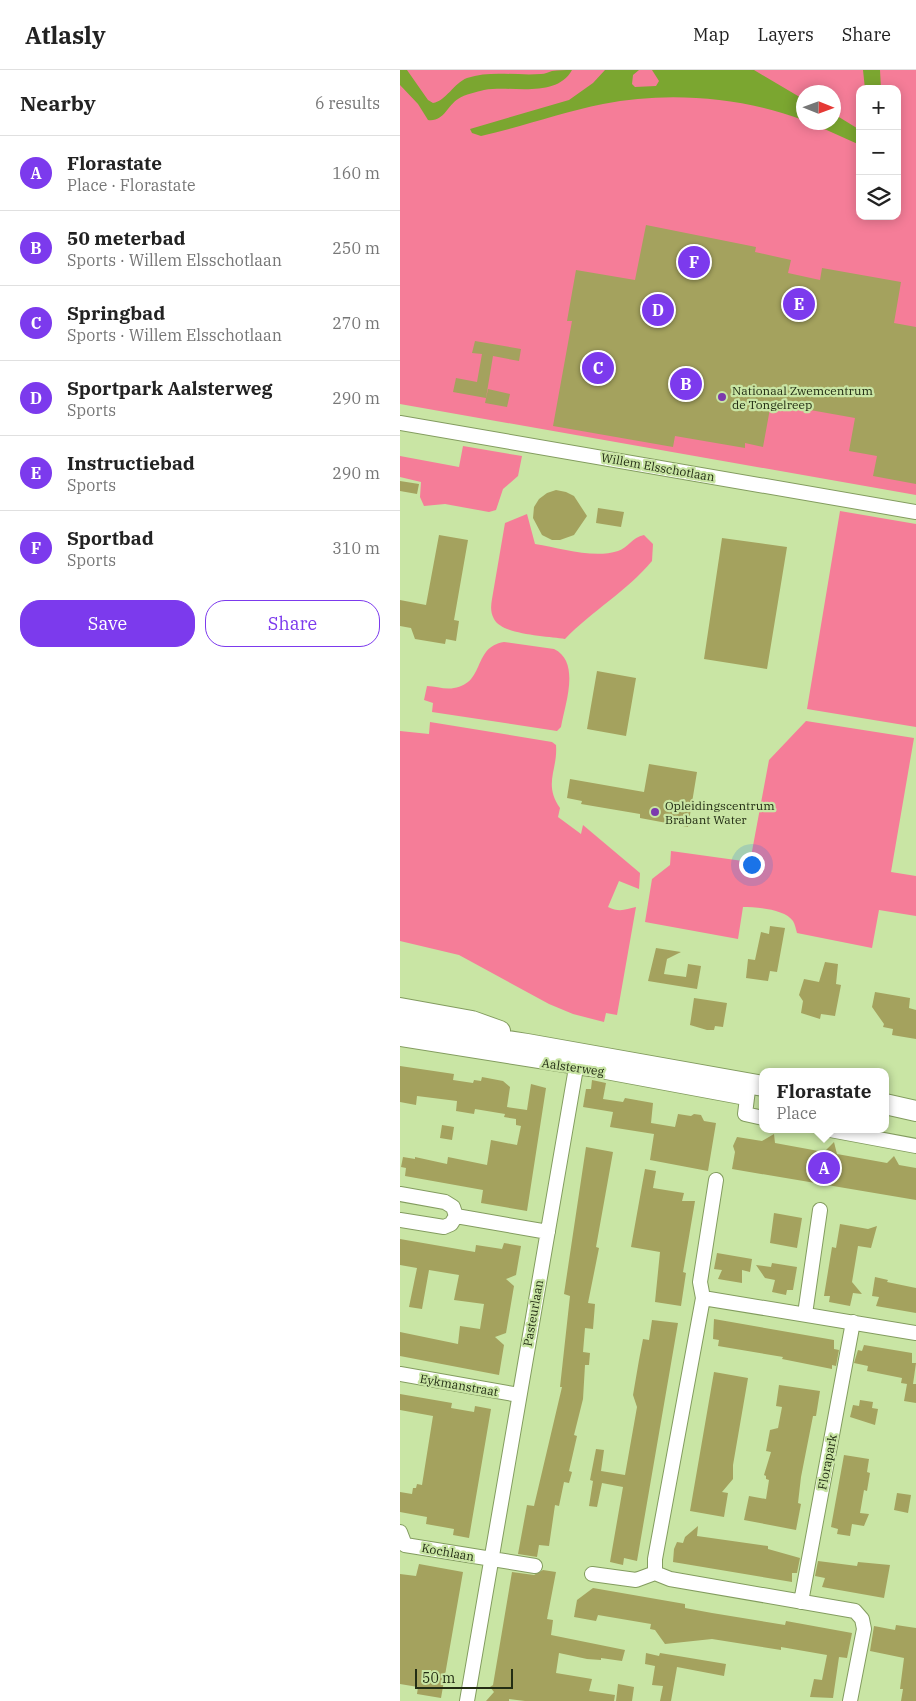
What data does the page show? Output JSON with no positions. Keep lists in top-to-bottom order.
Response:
{
  "streets": {
    "main road": ["Aalsterweg"],
    "street": [
      "Willem Elsschotlaan",
      "Pasteurlaan",
      "Eykmanstraat",
      "Florapark",
      "Kochlaan"
    ]
  },
  "crossings": [
    ["Aalsterweg", "Pasteurlaan"],
    ["Pasteurlaan", "Eykmanstraat"],
    ["Pasteurlaan", "Kochlaan"]
  ],
  "places": ["Nationaal Zwemcentrum de Tongelreep", "Opleidingscentrum Brabant Water"],
  "scale_bar": "50 m",
  "north": "right",
  "page": {
    "header": "Atlasly",
    "nav": ["Map", "Layers", "Share"],
    "heading": ["Nearby", "6 results"],
    "map_buttons": ["+", "−"],
    "list": [
      {
        "mark": "A",
        "name": "Florastate",
        "note": "Place · Florastate",
        "value": "160 m"
      },
      {
        "mark": "B",
        "name": "50 meterbad",
        "note": "Sports · Willem Elsschotlaan",
        "value": "250 m"
      },
      {
        "mark": "C",
        "name": "Springbad",
        "note": "Sports · Willem Elsschotlaan",
        "value": "270 m"
      },
      {
        "mark": "D",
        "name": "Sportpark Aalsterweg",
        "note": "Sports",
        "value": "290 m"
      },
      {
        "mark": "E",
        "name": "Instructiebad",
        "note": "Sports",
        "value": "290 m"
      },
      {
        "mark": "F",
        "name": "Sportbad",
        "note": "Sports",
        "value": "310 m"
      }
    ],
    "pins": [
      "F",
      "E",
      "D",
      "C",
      "B",
      "A"
    ],
    "buttons": ["Save", "Share"],
    "popup": ["Florastate", "Place"],
    "scale": "50 m"
  }
}
